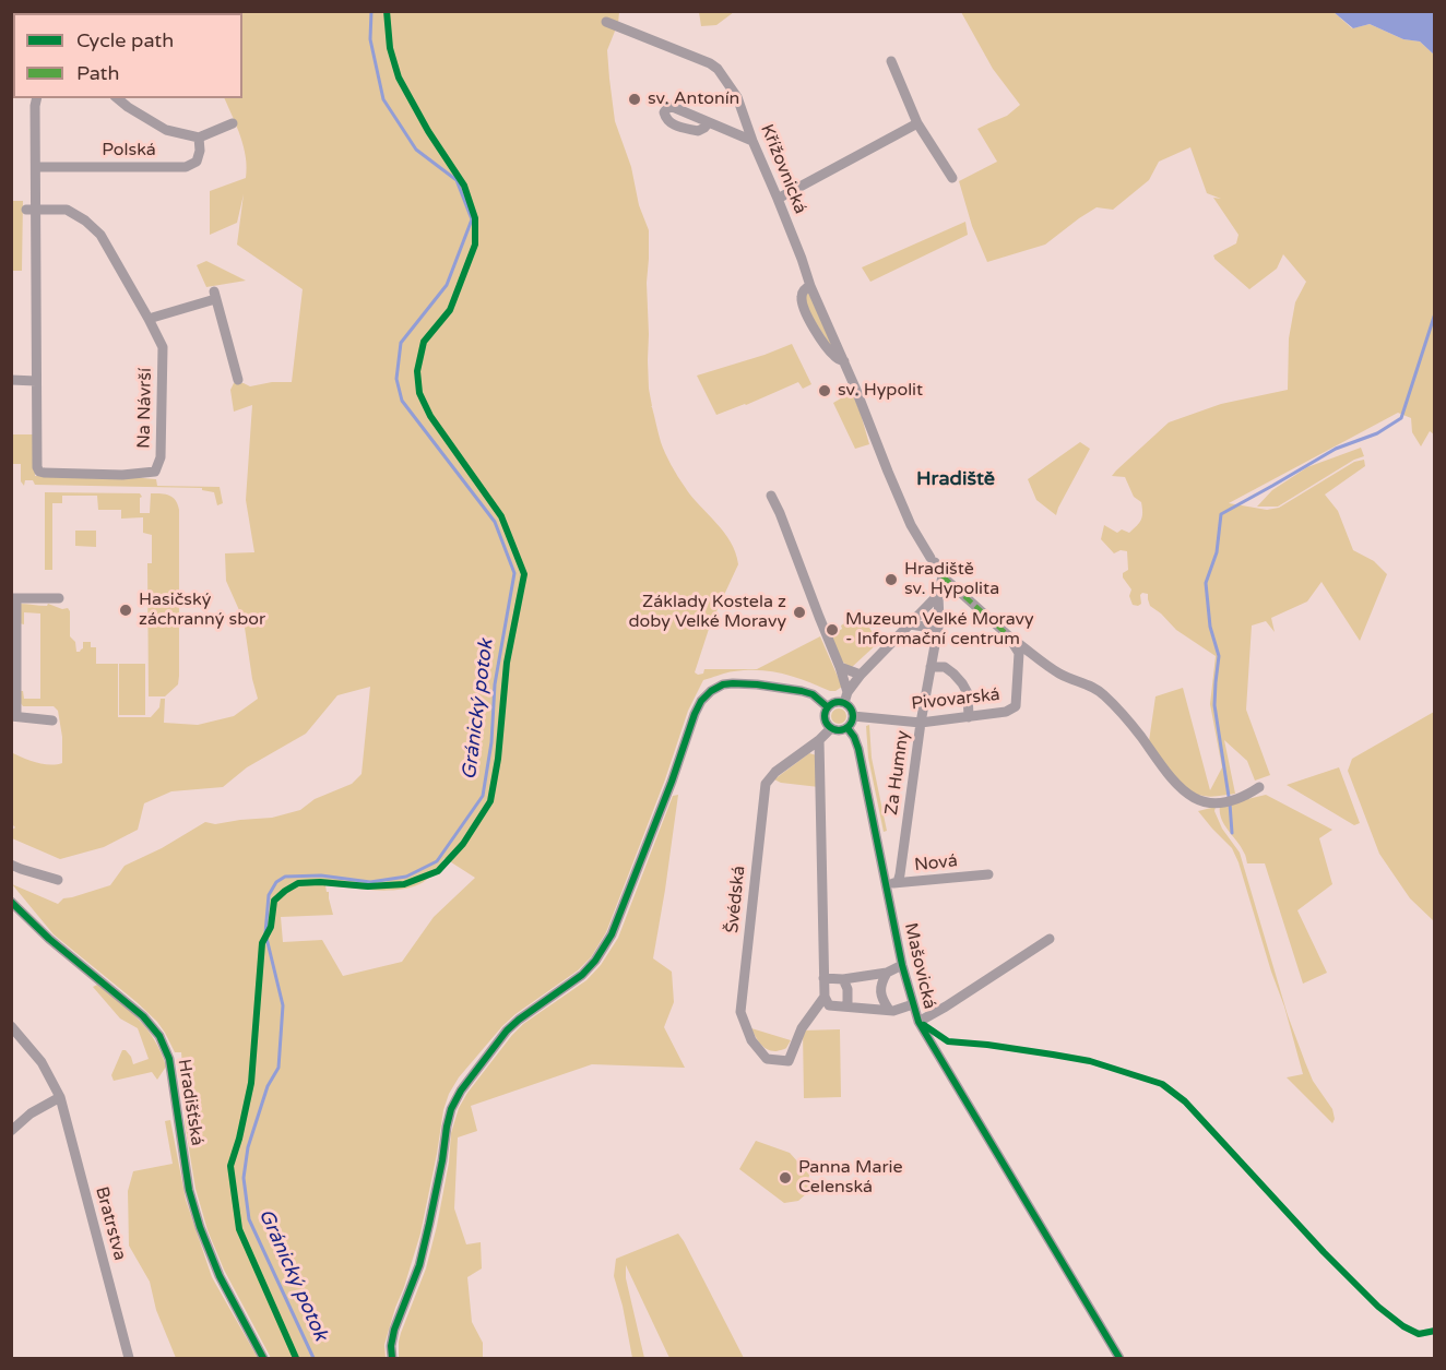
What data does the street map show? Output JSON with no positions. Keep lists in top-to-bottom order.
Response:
{
  "streets": {
    "street": [
      "Polská",
      "Křížovnická",
      "Na Návrší",
      "Pivovarská",
      "Za Humny",
      "Nová",
      "Švédská",
      "Mašovická",
      "Hradišťská",
      "Bratrstva"
    ]
  },
  "crossings": [
    ["Křížovnická", "Pivovarská"],
    ["Pivovarská", "Za Humny"],
    ["Pivovarská", "Mašovická"],
    ["Za Humny", "Nová"],
    ["Za Humny", "Mašovická"],
    ["Nová", "Mašovická"]
  ],
  "districts": ["Hradiště"],
  "water": ["Gránický potok"],
  "places": [
    "sv. Antonín",
    "sv. Hypolit",
    "Hradiště sv. Hypolita",
    "Hasičský záchranný sbor",
    "Základy Kostela z doby Velké Moravy",
    "Muzeum Velké Moravy - Informační centrum",
    "Panna Marie Celenská"
  ],
  "legend": ["Cycle path", "Path"]
}
